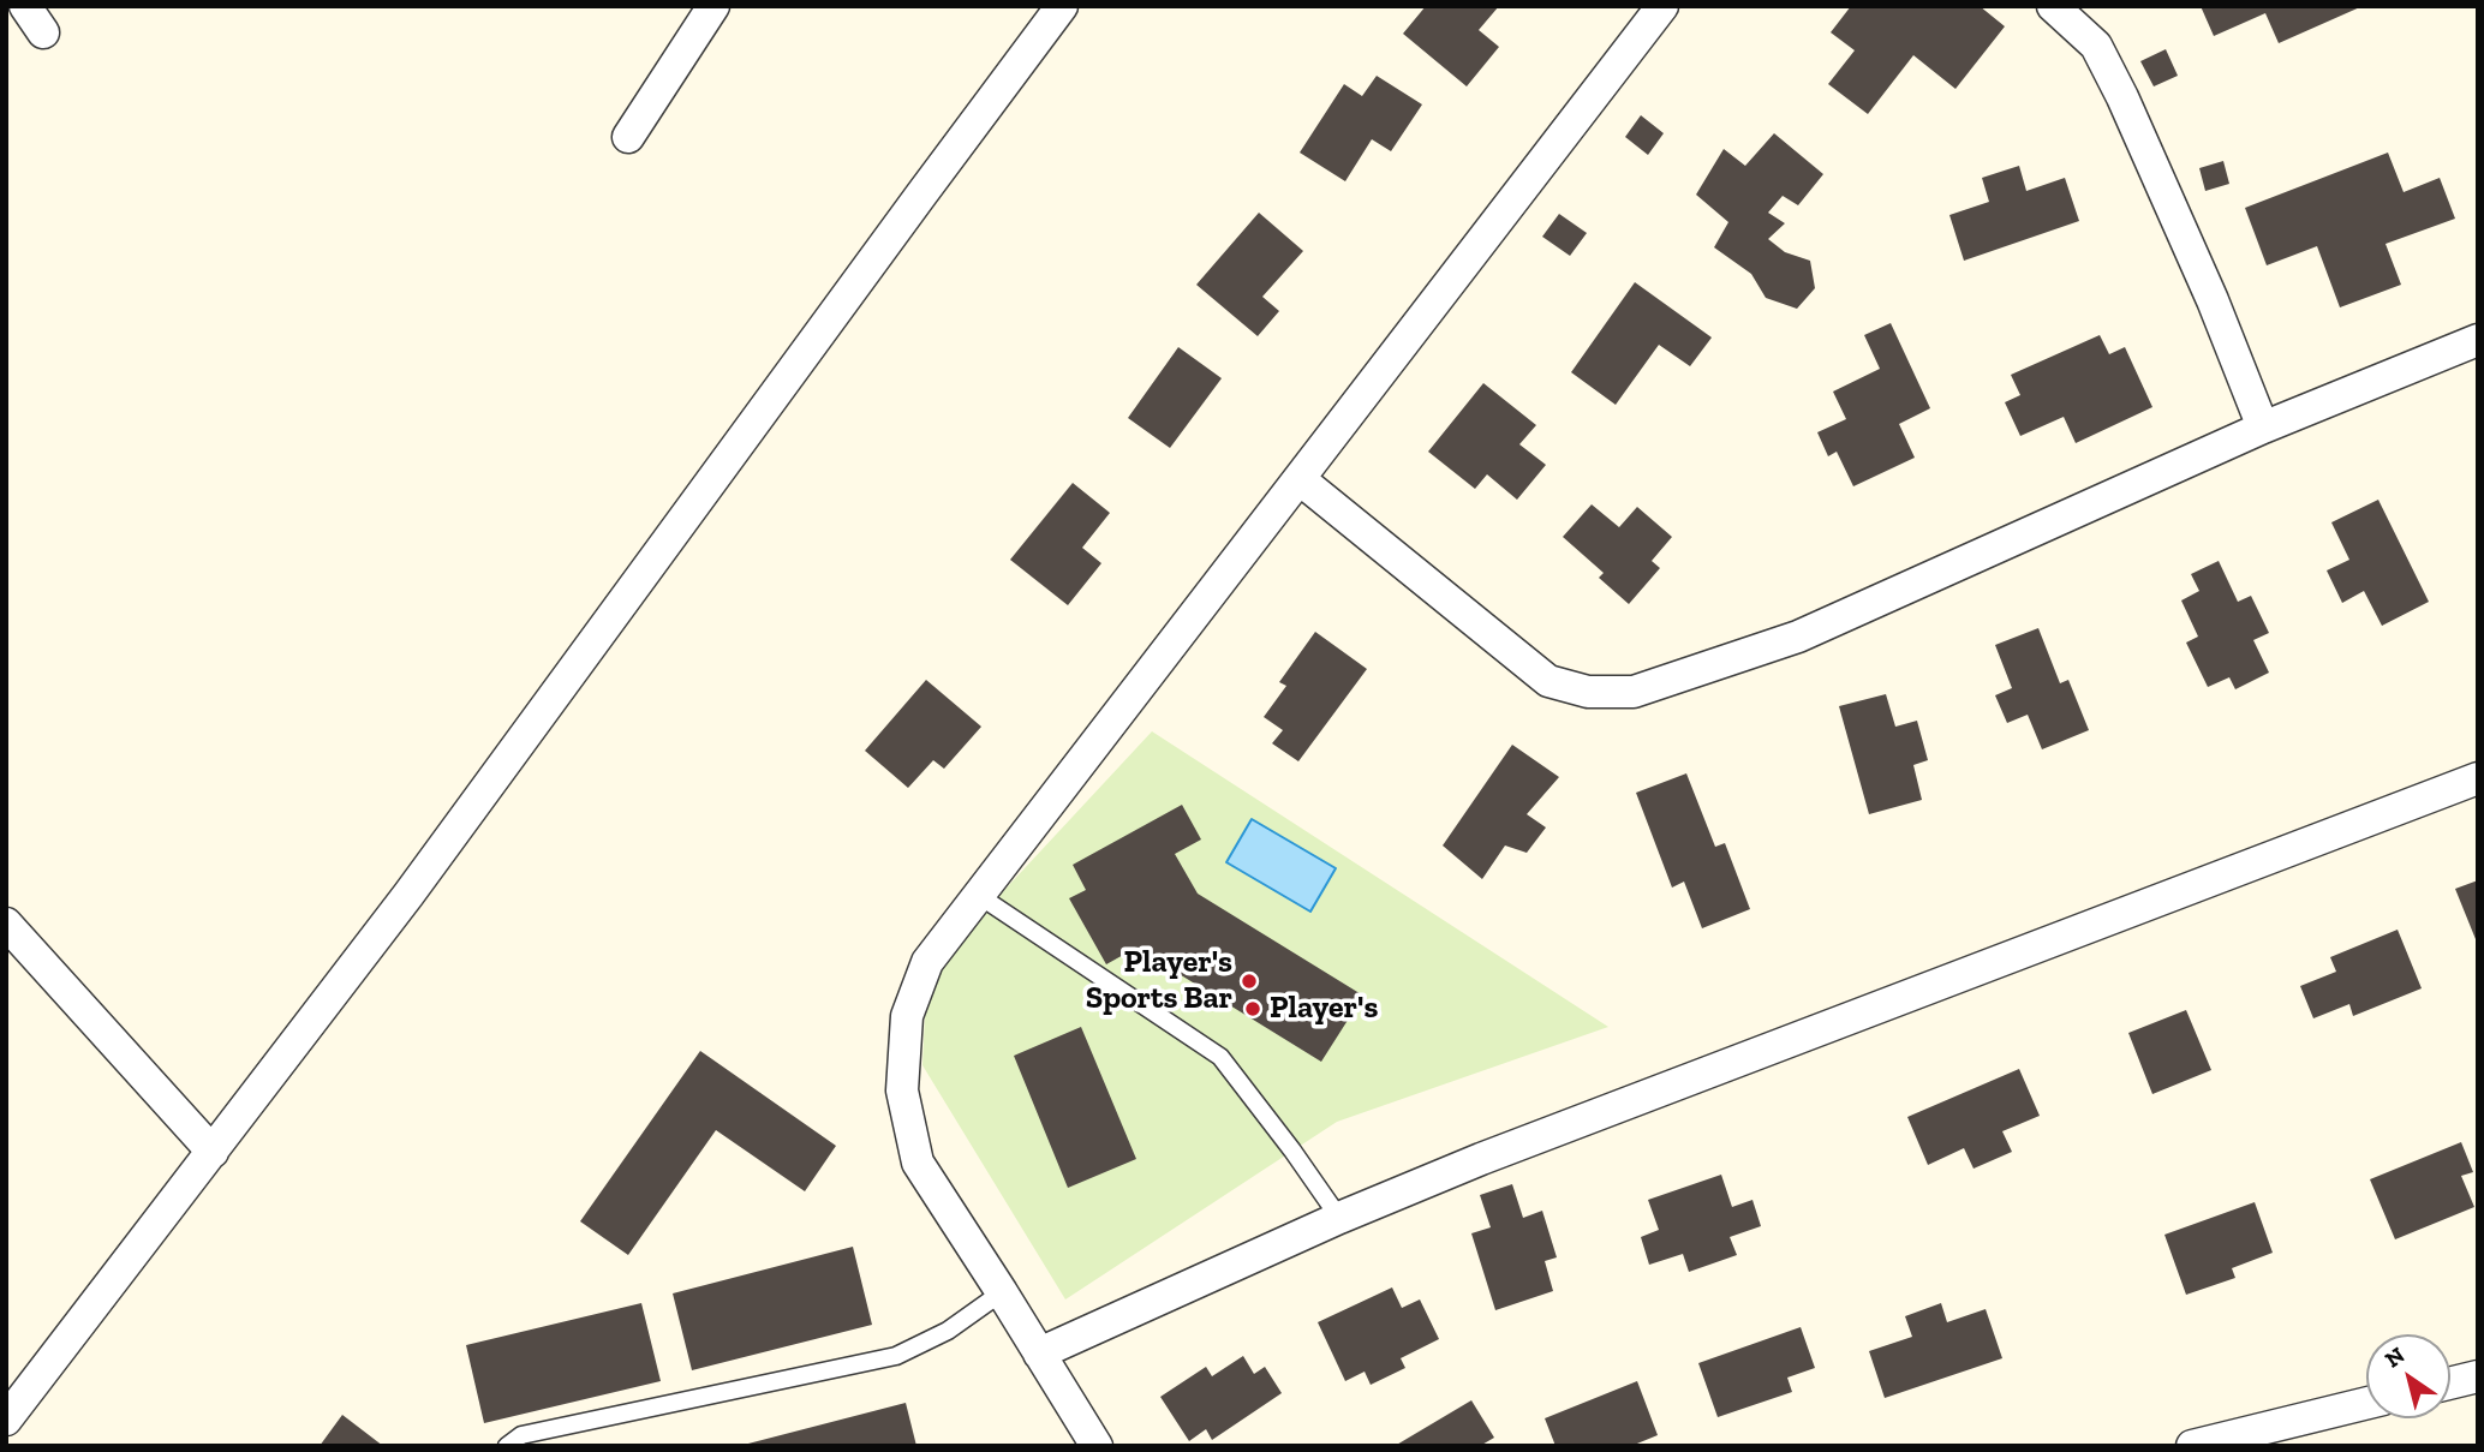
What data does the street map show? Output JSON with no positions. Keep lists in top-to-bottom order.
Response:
{
  "places": ["Player's Sports Bar", "Player's"],
  "north": "top left"
}
